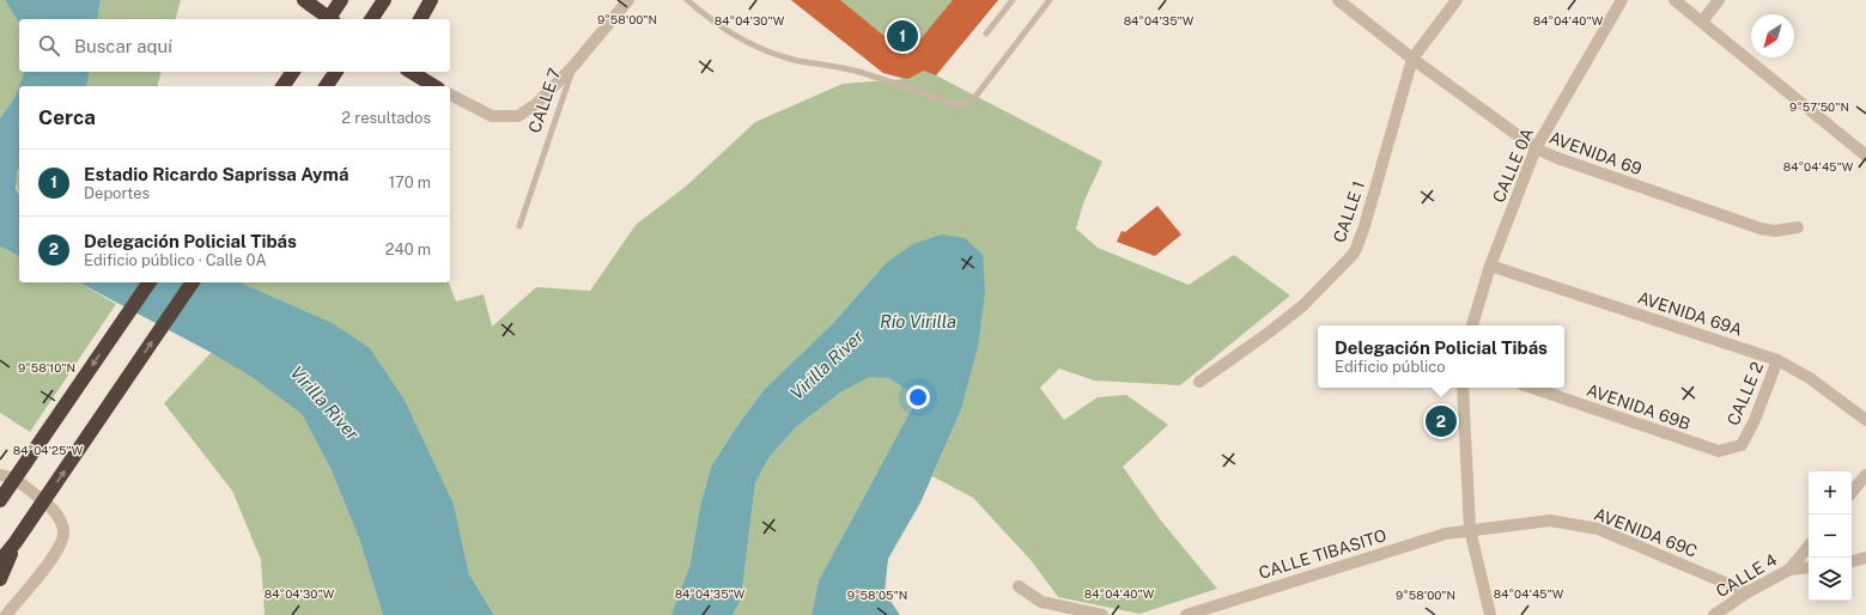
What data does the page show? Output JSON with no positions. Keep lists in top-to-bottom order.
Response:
{
  "streets": {
    "street": [
      "CALLE 7",
      "AVENIDA 69",
      "CALLE 0A",
      "CALLE 1",
      "AVENIDA 69A",
      "CALLE 2",
      "AVENIDA 69B",
      "AVENIDA 69C",
      "CALLE TIBASITO",
      "CALLE 4"
    ]
  },
  "crossings": [
    ["AVENIDA 69", "CALLE 0A"],
    ["AVENIDA 69", "CALLE 1"],
    ["CALLE 0A", "AVENIDA 69A"],
    ["AVENIDA 69A", "CALLE 2"],
    ["CALLE 2", "AVENIDA 69B"],
    ["AVENIDA 69C", "CALLE TIBASITO"],
    ["AVENIDA 69C", "CALLE 4"]
  ],
  "water": ["Río Virilla", "Virilla River"],
  "north": "bottom left",
  "page": {
    "pins": ["1", "2"],
    "search": "Buscar aquí",
    "heading": ["Cerca", "2 resultados"],
    "list": [
      {
        "mark": "1",
        "name": "Estadio Ricardo Saprissa Aymá",
        "note": "Deportes",
        "value": "170 m"
      },
      {
        "mark": "2",
        "name": "Delegación Policial Tibás",
        "note": "Edificio público · Calle 0A",
        "value": "240 m"
      }
    ],
    "popup": ["Delegación Policial Tibás", "Edificio público"],
    "map_buttons": ["+", "−"]
  },
  "coordinates": [
    "9°58'00\"N",
    "84°04'30\"W",
    "84°04'35\"W",
    "84°04'40\"W",
    "9°57'50\"N",
    "84°04'45\"W",
    "9°58'10\"N",
    "84°04'25\"W",
    "9°58'05\"N"
  ]
}
